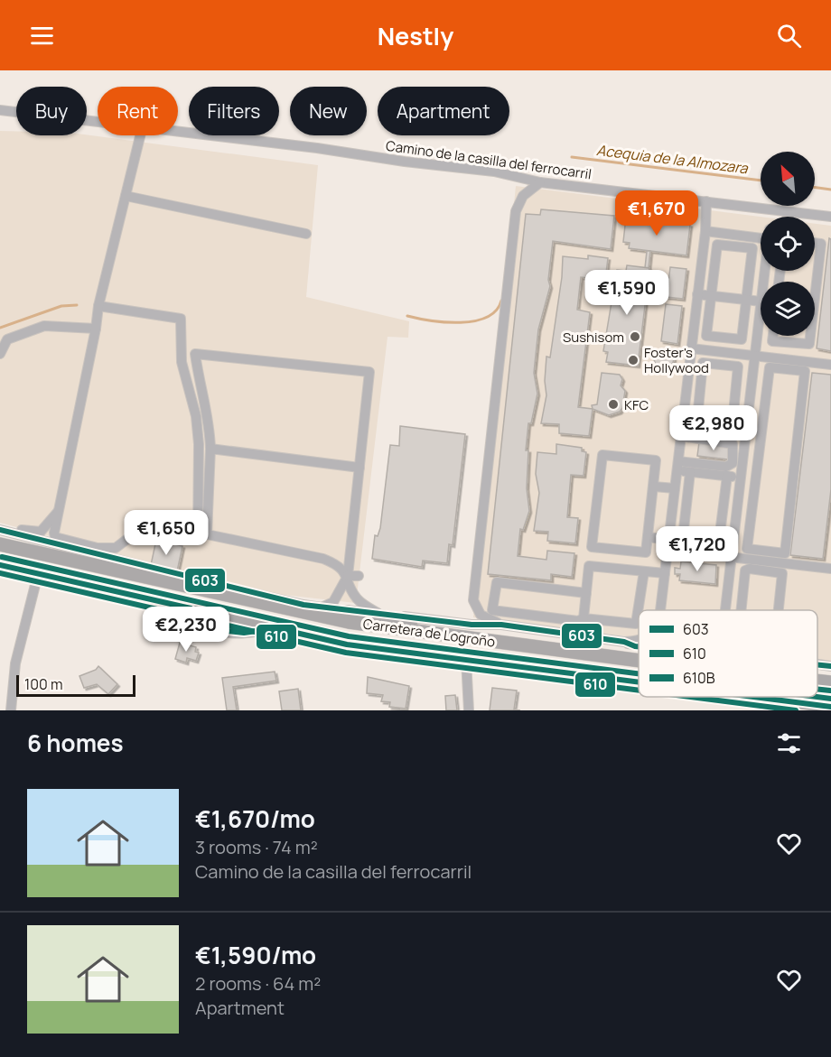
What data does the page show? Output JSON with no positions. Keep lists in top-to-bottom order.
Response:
{
  "streets": {
    "highway": ["Carretera de Logroño"],
    "street": ["Camino de la casilla del ferrocarril"]
  },
  "water": ["Acequia de la Almozara"],
  "places": ["Sushisom", "Foster's Hollywood", "KFC"],
  "lines": ["transit line 603", "transit line 610B", "transit line 610"],
  "legend": ["603", "610", "610B"],
  "scale_bar": "100 m",
  "north": "top left",
  "page": {
    "header": "Nestly",
    "chip": [
      "Buy",
      "Rent",
      "Filters",
      "New",
      "Apartment"
    ],
    "price": [
      "€1,670",
      "€1,590",
      "€2,980",
      "€1,650",
      "€1,720",
      "€2,230"
    ],
    "scale": "100 m",
    "heading": "6 homes",
    "list": [
      {
        "name": "€1,670/mo",
        "note": "3 rooms · 74 m² · Camino de la casilla del ferrocarril"
      },
      {
        "name": "€1,590/mo",
        "note": "2 rooms · 64 m² · Apartment"
      }
    ]
  }
}
